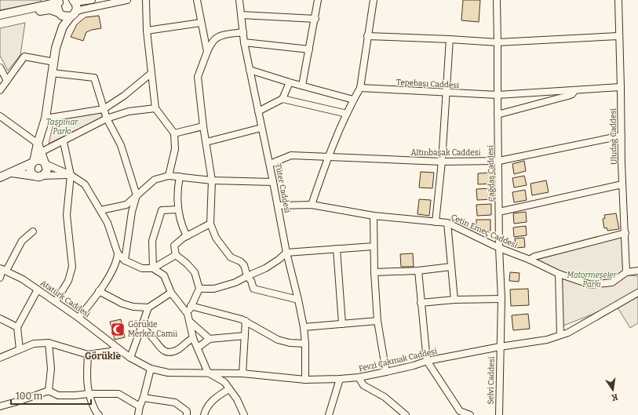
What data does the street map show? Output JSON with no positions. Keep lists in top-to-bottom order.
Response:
{
  "streets": {
    "street": [
      "Tepebaşı Caddesi",
      "Uludağ Caddesi",
      "Altınbaşak Caddesi",
      "Çağdaş Caddesi",
      "Tüter Caddesi",
      "Çetin Emeç Caddesi",
      "Atatürk Caddesi",
      "Fevzi Çakmak Caddesi",
      "Selvi Caddesi"
    ]
  },
  "crossings": [
    ["Tepebaşı Caddesi", "Uludağ Caddesi"],
    ["Tepebaşı Caddesi", "Çağdaş Caddesi"],
    ["Uludağ Caddesi", "Altınbaşak Caddesi"],
    ["Uludağ Caddesi", "Çetin Emeç Caddesi"],
    ["Altınbaşak Caddesi", "Çağdaş Caddesi"],
    ["Altınbaşak Caddesi", "Tüter Caddesi"],
    ["Çağdaş Caddesi", "Çetin Emeç Caddesi"],
    ["Çağdaş Caddesi", "Fevzi Çakmak Caddesi"],
    ["Çağdaş Caddesi", "Selvi Caddesi"],
    ["Tüter Caddesi", "Çetin Emeç Caddesi"],
    ["Tüter Caddesi", "Fevzi Çakmak Caddesi"],
    ["Atatürk Caddesi", "Fevzi Çakmak Caddesi"],
    ["Fevzi Çakmak Caddesi", "Selvi Caddesi"]
  ],
  "districts": ["Görükle"],
  "parks": ["Taşpınar Parkı", "Motormeşeler Parkı"],
  "places": {
    "mosque": ["Görükle Merkez Camii"]
  },
  "scale_bar": "100 m",
  "north": "bottom"
}
